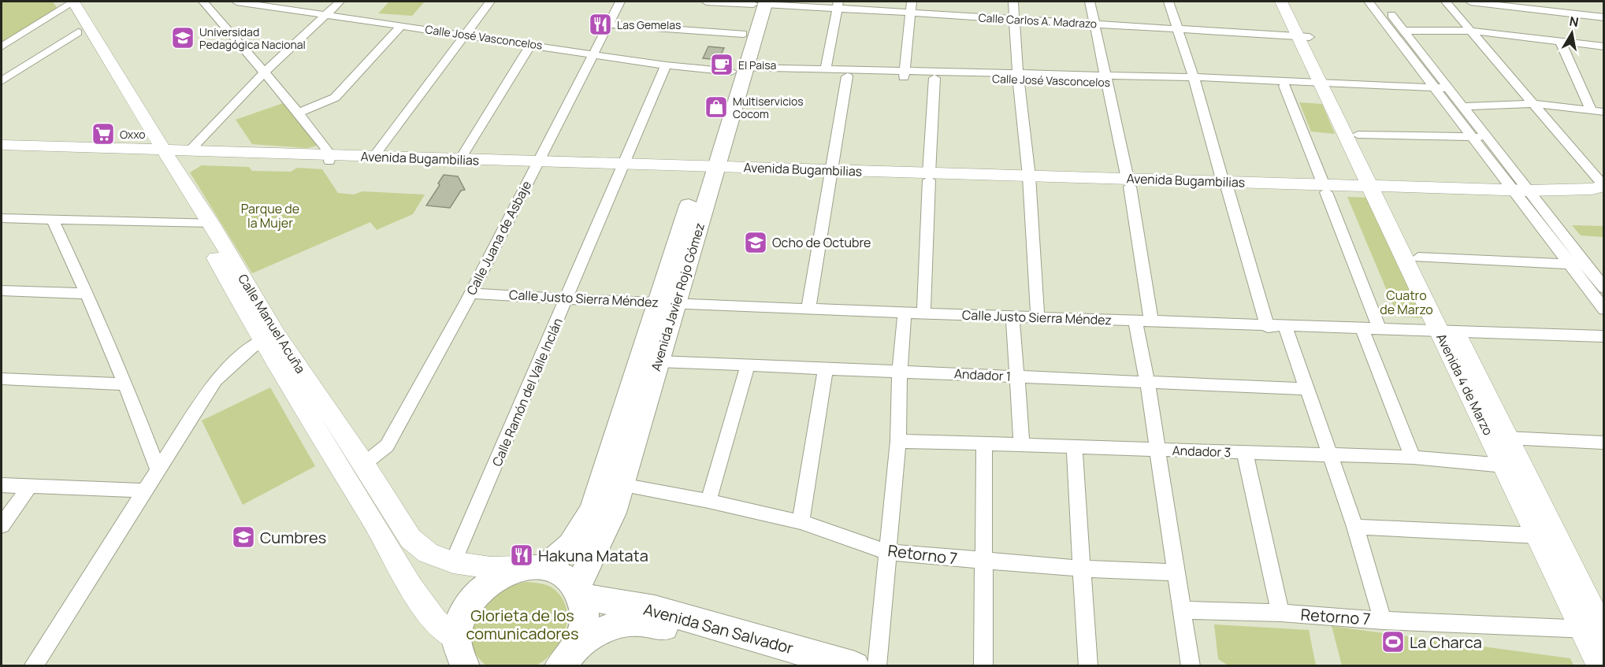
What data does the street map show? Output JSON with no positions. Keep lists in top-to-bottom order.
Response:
{
  "streets": {
    "main road": [
      "Avenida Bugambilias",
      "Avenida Javier Rojo Gómez",
      "Calle Manuel Acuña",
      "Avenida 4 de Marzo",
      "Avenida San Salvador"
    ],
    "street": [
      "Calle Carlos A. Madrazo",
      "Calle José Vasconcelos",
      "Calle Juana de Asbaje",
      "Calle Justo Sierra Méndez",
      "Andador 1",
      "Calle Ramón del Valle Inclán",
      "Andador 3",
      "Retorno 7"
    ]
  },
  "crossings": [
    ["Calle Carlos A. Madrazo", "Avenida Javier Rojo Gómez"],
    ["Calle Carlos A. Madrazo", "Avenida 4 de Marzo"],
    ["Calle José Vasconcelos", "Calle Juana de Asbaje"],
    ["Calle José Vasconcelos", "Avenida Javier Rojo Gómez"],
    ["Calle José Vasconcelos", "Avenida 4 de Marzo"],
    ["Calle José Vasconcelos", "Calle Ramón del Valle Inclán"],
    ["Avenida Bugambilias", "Calle Juana de Asbaje"],
    ["Avenida Bugambilias", "Avenida Javier Rojo Gómez"],
    ["Avenida Bugambilias", "Calle Manuel Acuña"],
    ["Avenida Bugambilias", "Avenida 4 de Marzo"],
    ["Avenida Bugambilias", "Calle Ramón del Valle Inclán"],
    ["Calle Juana de Asbaje", "Calle Justo Sierra Méndez"],
    ["Calle Juana de Asbaje", "Calle Manuel Acuña"],
    ["Avenida Javier Rojo Gómez", "Calle Justo Sierra Méndez"],
    ["Avenida Javier Rojo Gómez", "Calle Manuel Acuña"],
    ["Avenida Javier Rojo Gómez", "Andador 1"],
    ["Avenida Javier Rojo Gómez", "Retorno 7"],
    ["Avenida Javier Rojo Gómez", "Avenida San Salvador"],
    ["Calle Justo Sierra Méndez", "Avenida 4 de Marzo"],
    ["Calle Justo Sierra Méndez", "Calle Ramón del Valle Inclán"],
    ["Calle Manuel Acuña", "Calle Ramón del Valle Inclán"],
    ["Avenida 4 de Marzo", "Andador 3"],
    ["Avenida 4 de Marzo", "Retorno 7"]
  ],
  "parks": ["Parque de la Mujer", "Cuatro de Marzo", "Glorieta de los comunicadores"],
  "places": {
    "restaurant": ["Las Gemelas", "Hakuna Matata"],
    "school or university": ["Universidad Pedagógica Nacional", "Ocho de Octubre", "Cumbres"],
    "cafe": ["El Paisa"],
    "shop": ["Multiservicios Cocom"],
    "supermarket": ["Oxxo"],
    "sports": ["La Charca"]
  },
  "north": "top"
}
